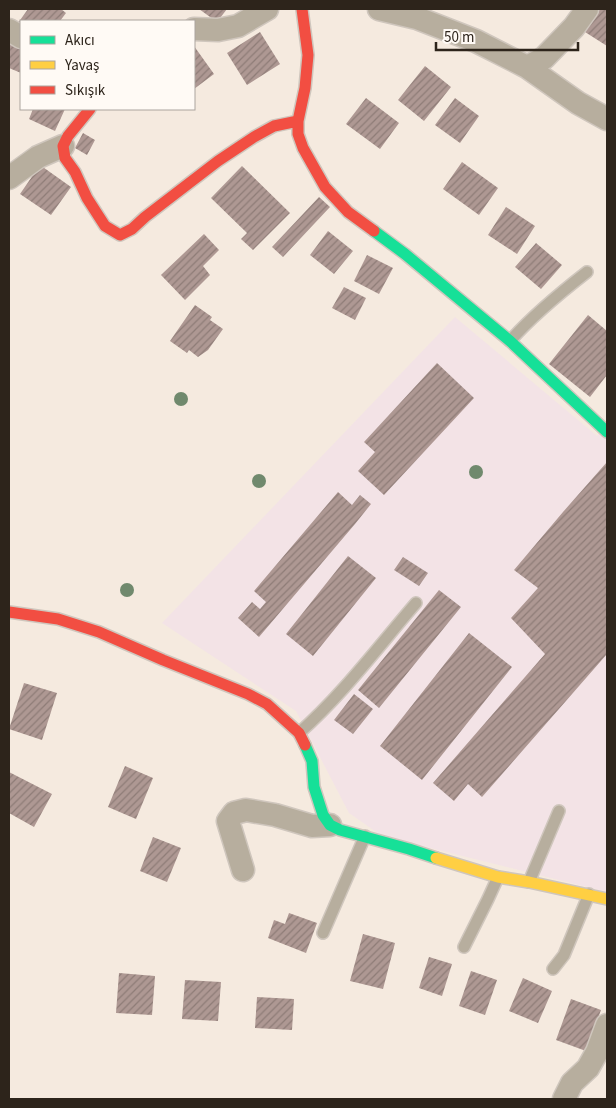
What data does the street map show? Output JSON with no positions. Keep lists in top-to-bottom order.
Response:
{
  "legend": ["Akıcı", "Yavaş", "Sıkışık"],
  "scale_bar": "50 m"
}
